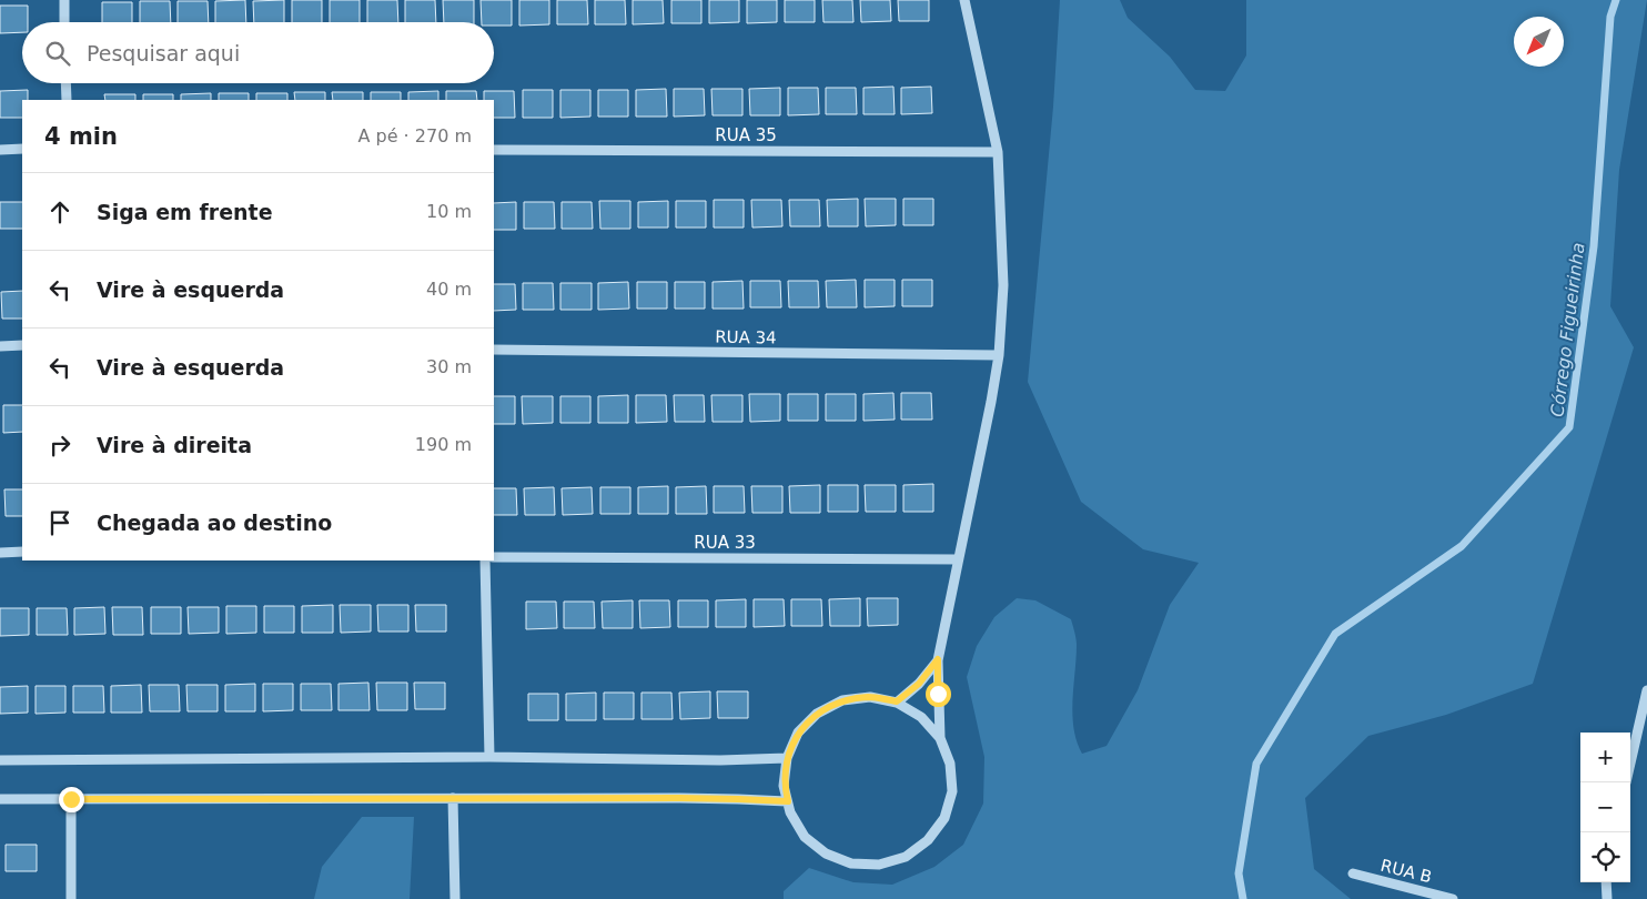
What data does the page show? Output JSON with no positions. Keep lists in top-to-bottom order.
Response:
{
  "streets": {
    "street": [
      "RUA 35",
      "RUA 34",
      "RUA 33",
      "RUA B"
    ]
  },
  "water": ["Córrego Figueirinha"],
  "north": "bottom left",
  "page": {
    "search": "Pesquisar aqui",
    "heading": ["4 min", "A pé · 270 m"],
    "list": [
      ["Siga em frente", "10 m"],
      ["Vire à esquerda", "40 m"],
      ["Vire à esquerda", "30 m"],
      ["Vire à direita", "190 m"],
      "Chegada ao destino"
    ],
    "map_buttons": ["+", "−"]
  }
}
